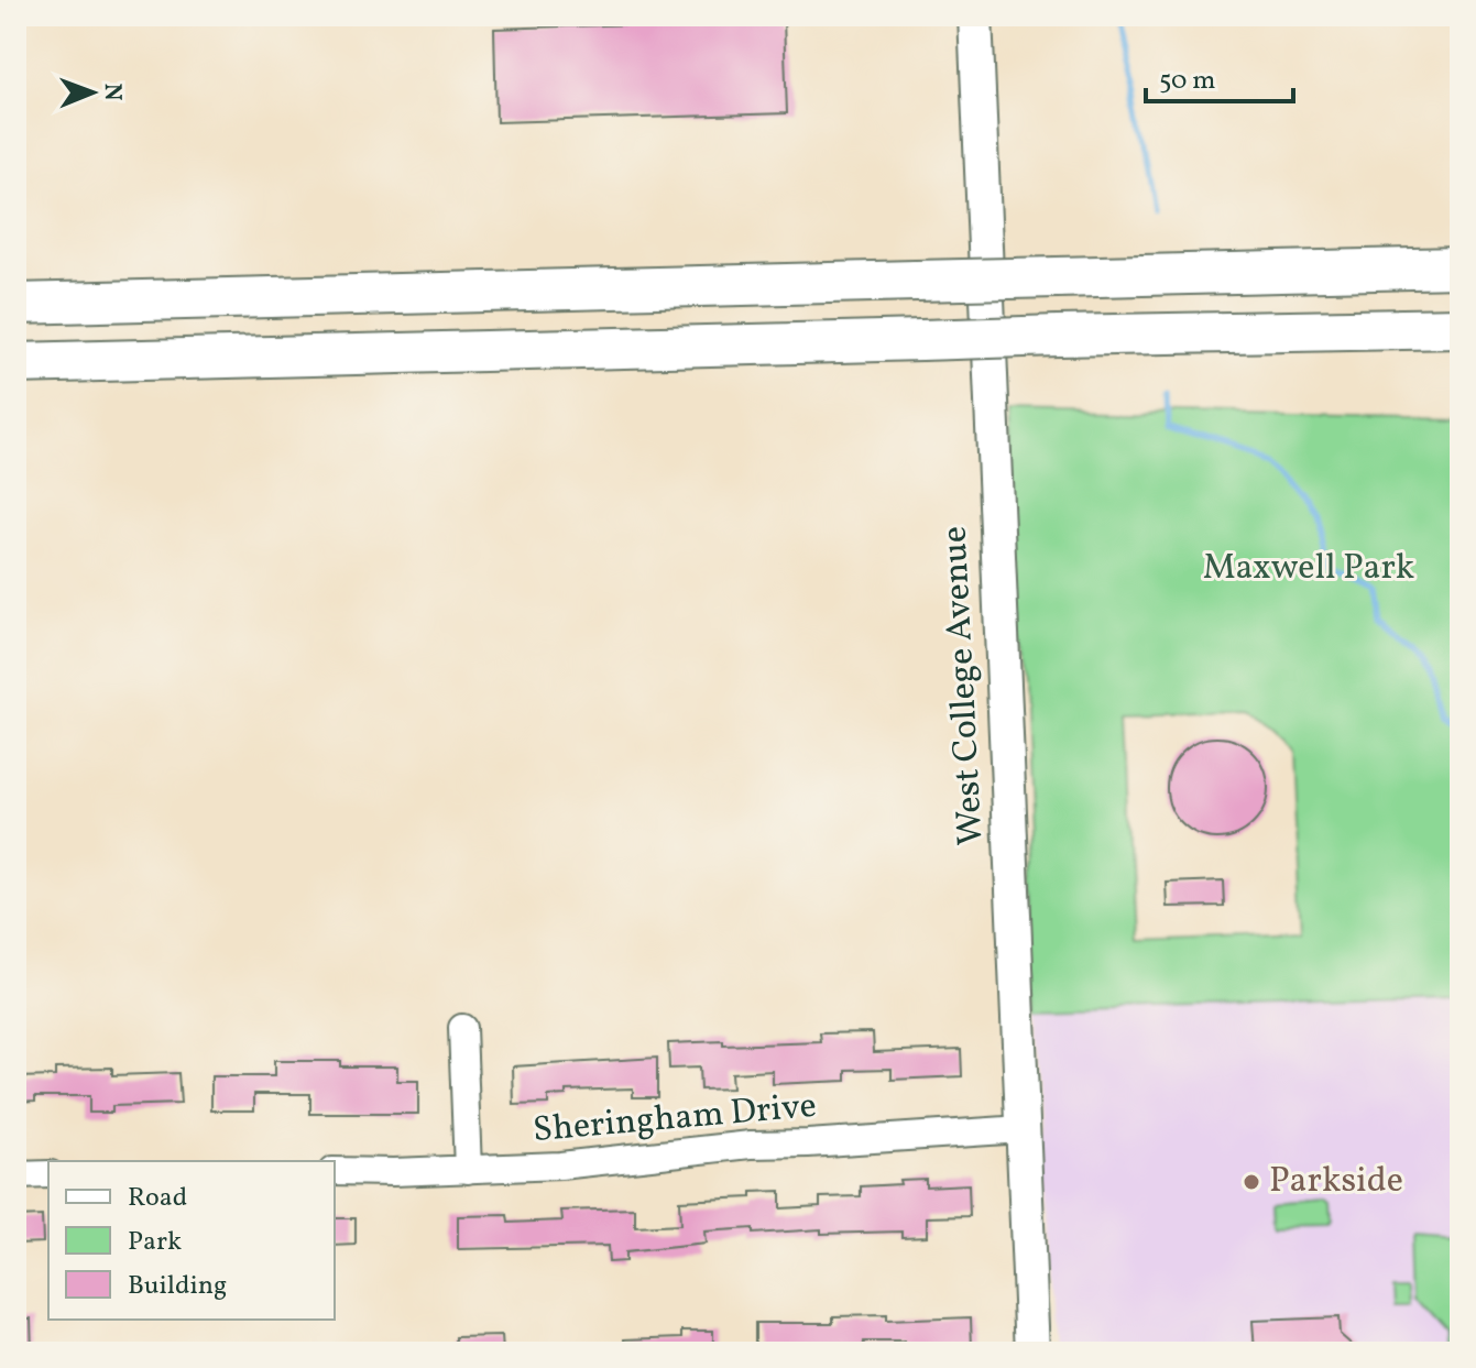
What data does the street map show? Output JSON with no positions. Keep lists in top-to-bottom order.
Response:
{
  "streets": {
    "main road": ["West College Avenue"],
    "street": ["Sheringham Drive"]
  },
  "crossings": [
    ["West College Avenue", "Sheringham Drive"]
  ],
  "parks": ["Maxwell Park"],
  "places": ["Parkside"],
  "legend": ["Road", "Park", "Building"],
  "scale_bar": "50 m",
  "north": "right"
}
